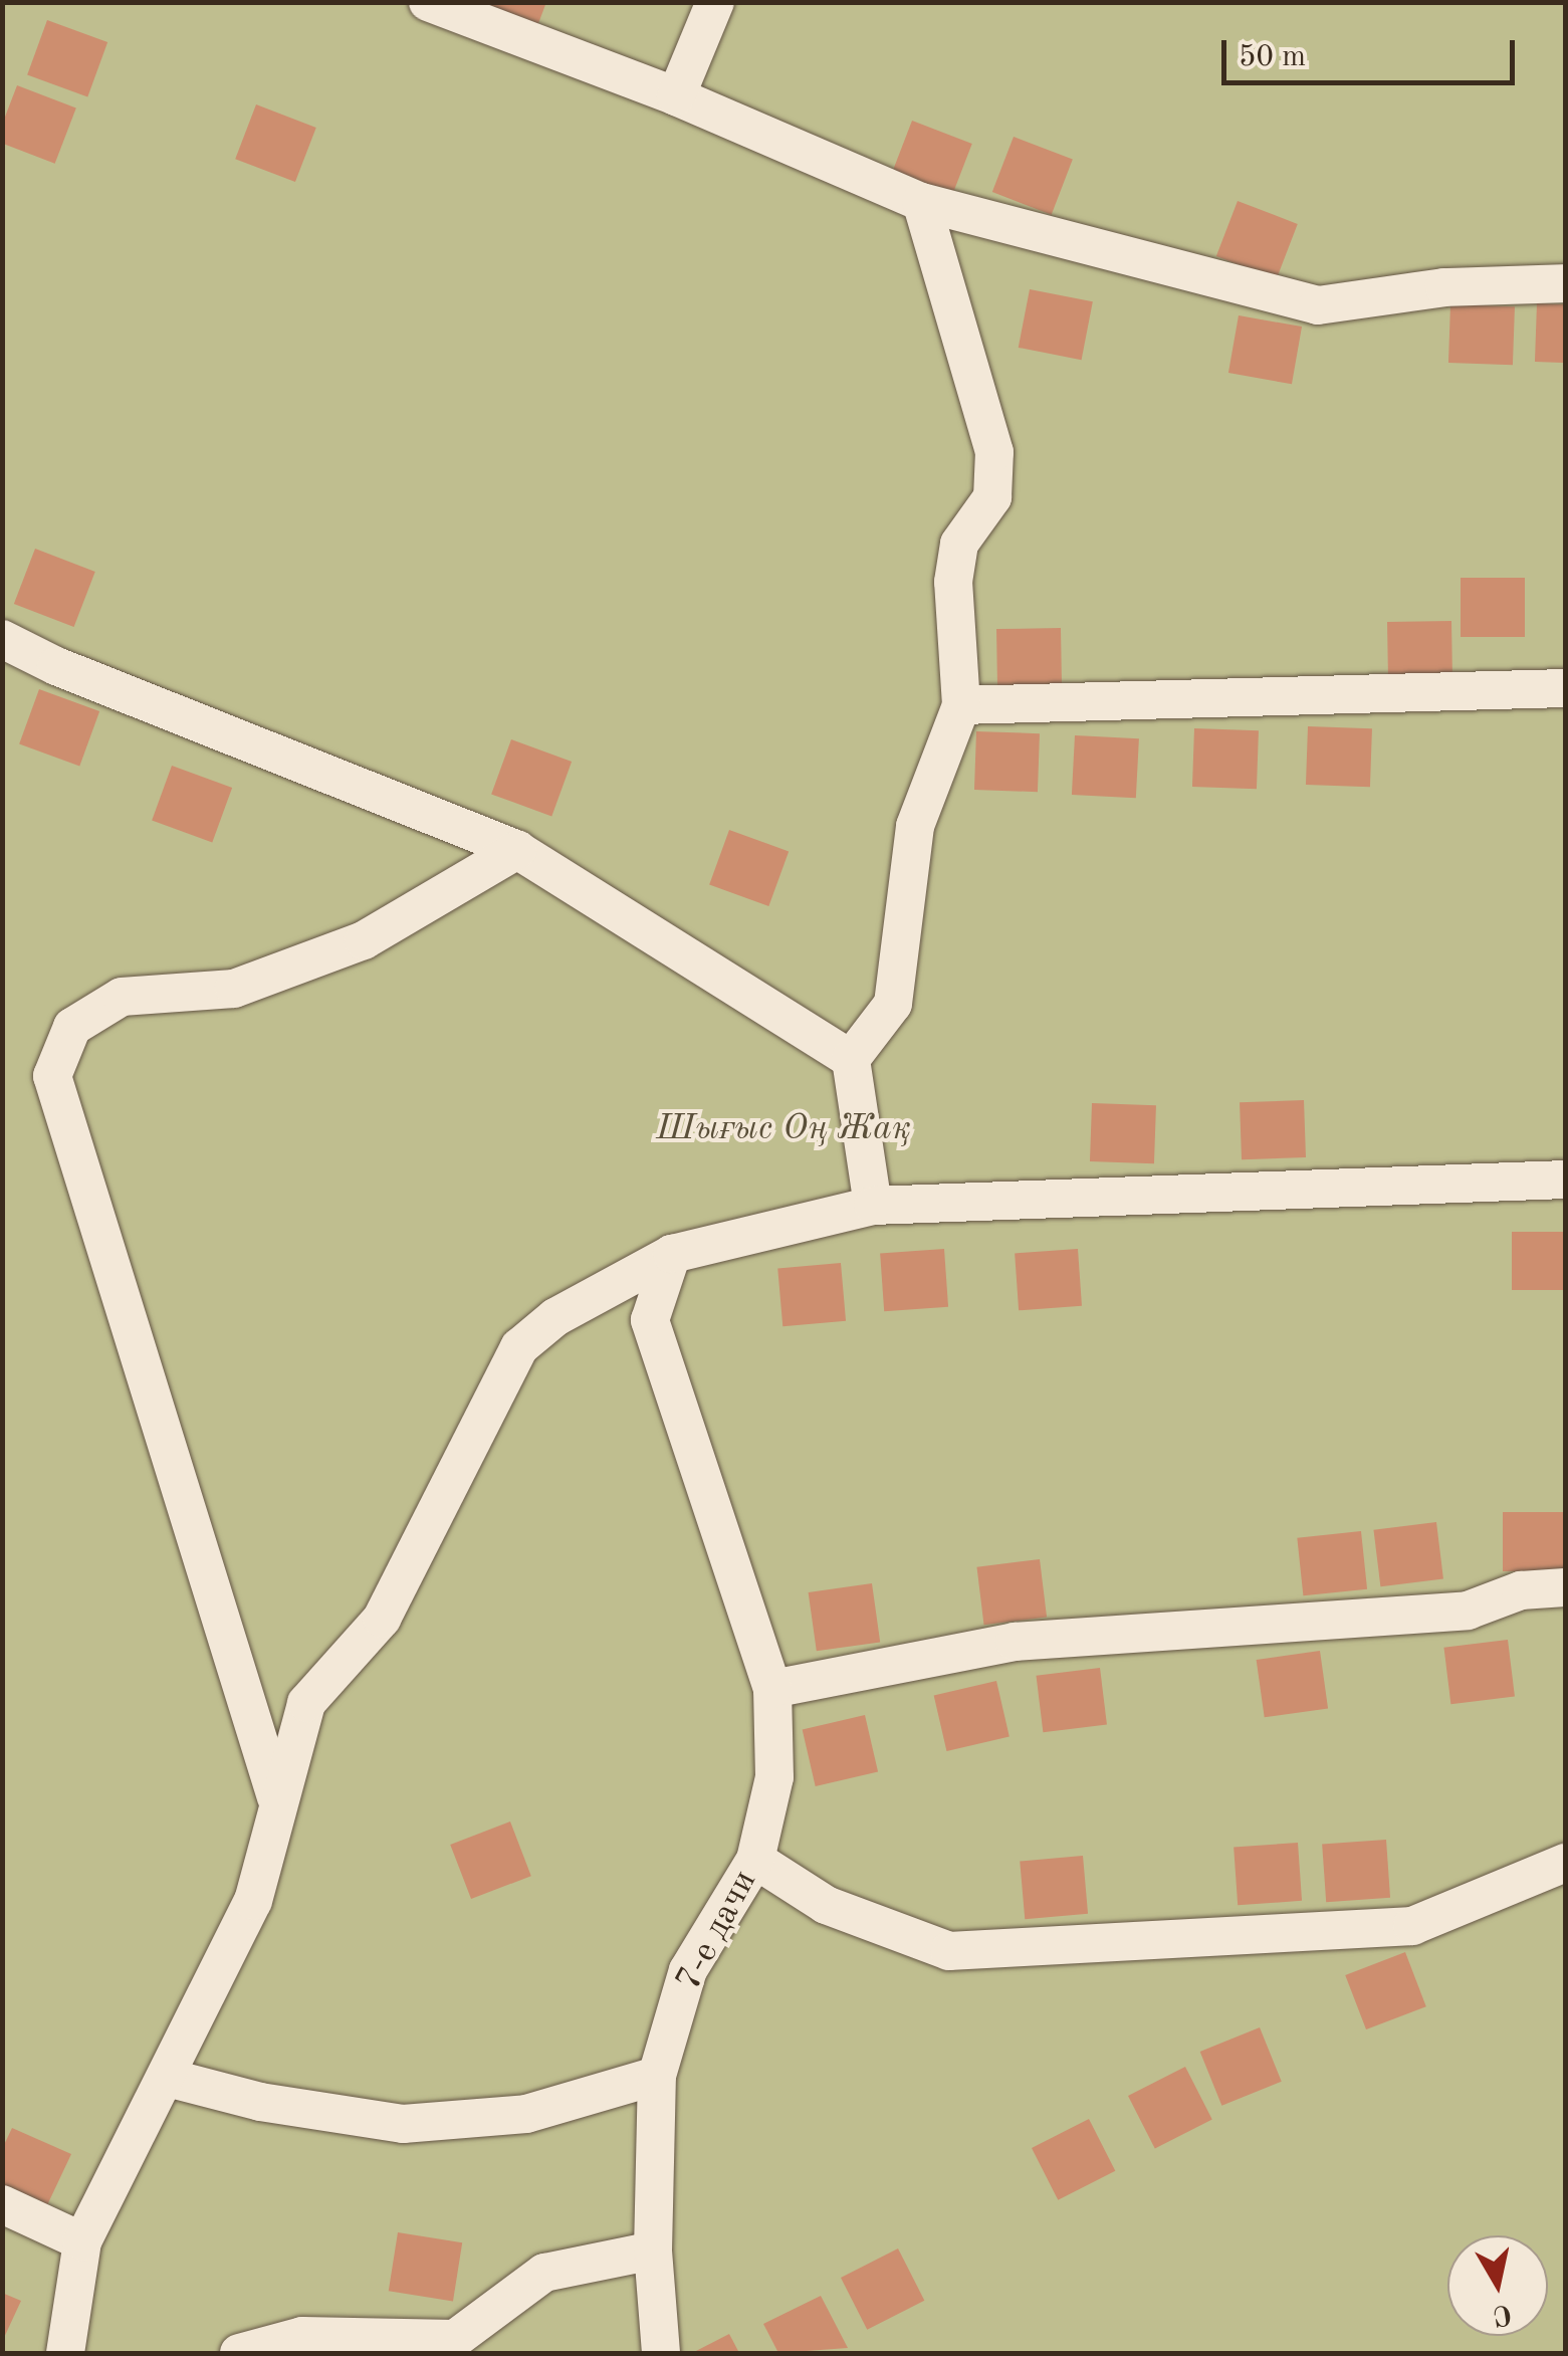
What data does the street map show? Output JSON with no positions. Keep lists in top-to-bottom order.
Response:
{
  "streets": {
    "lane": ["7-е дачи"]
  },
  "parks": ["Шығыс Оң Жақ"],
  "scale_bar": "50 m",
  "north": "bottom"
}
